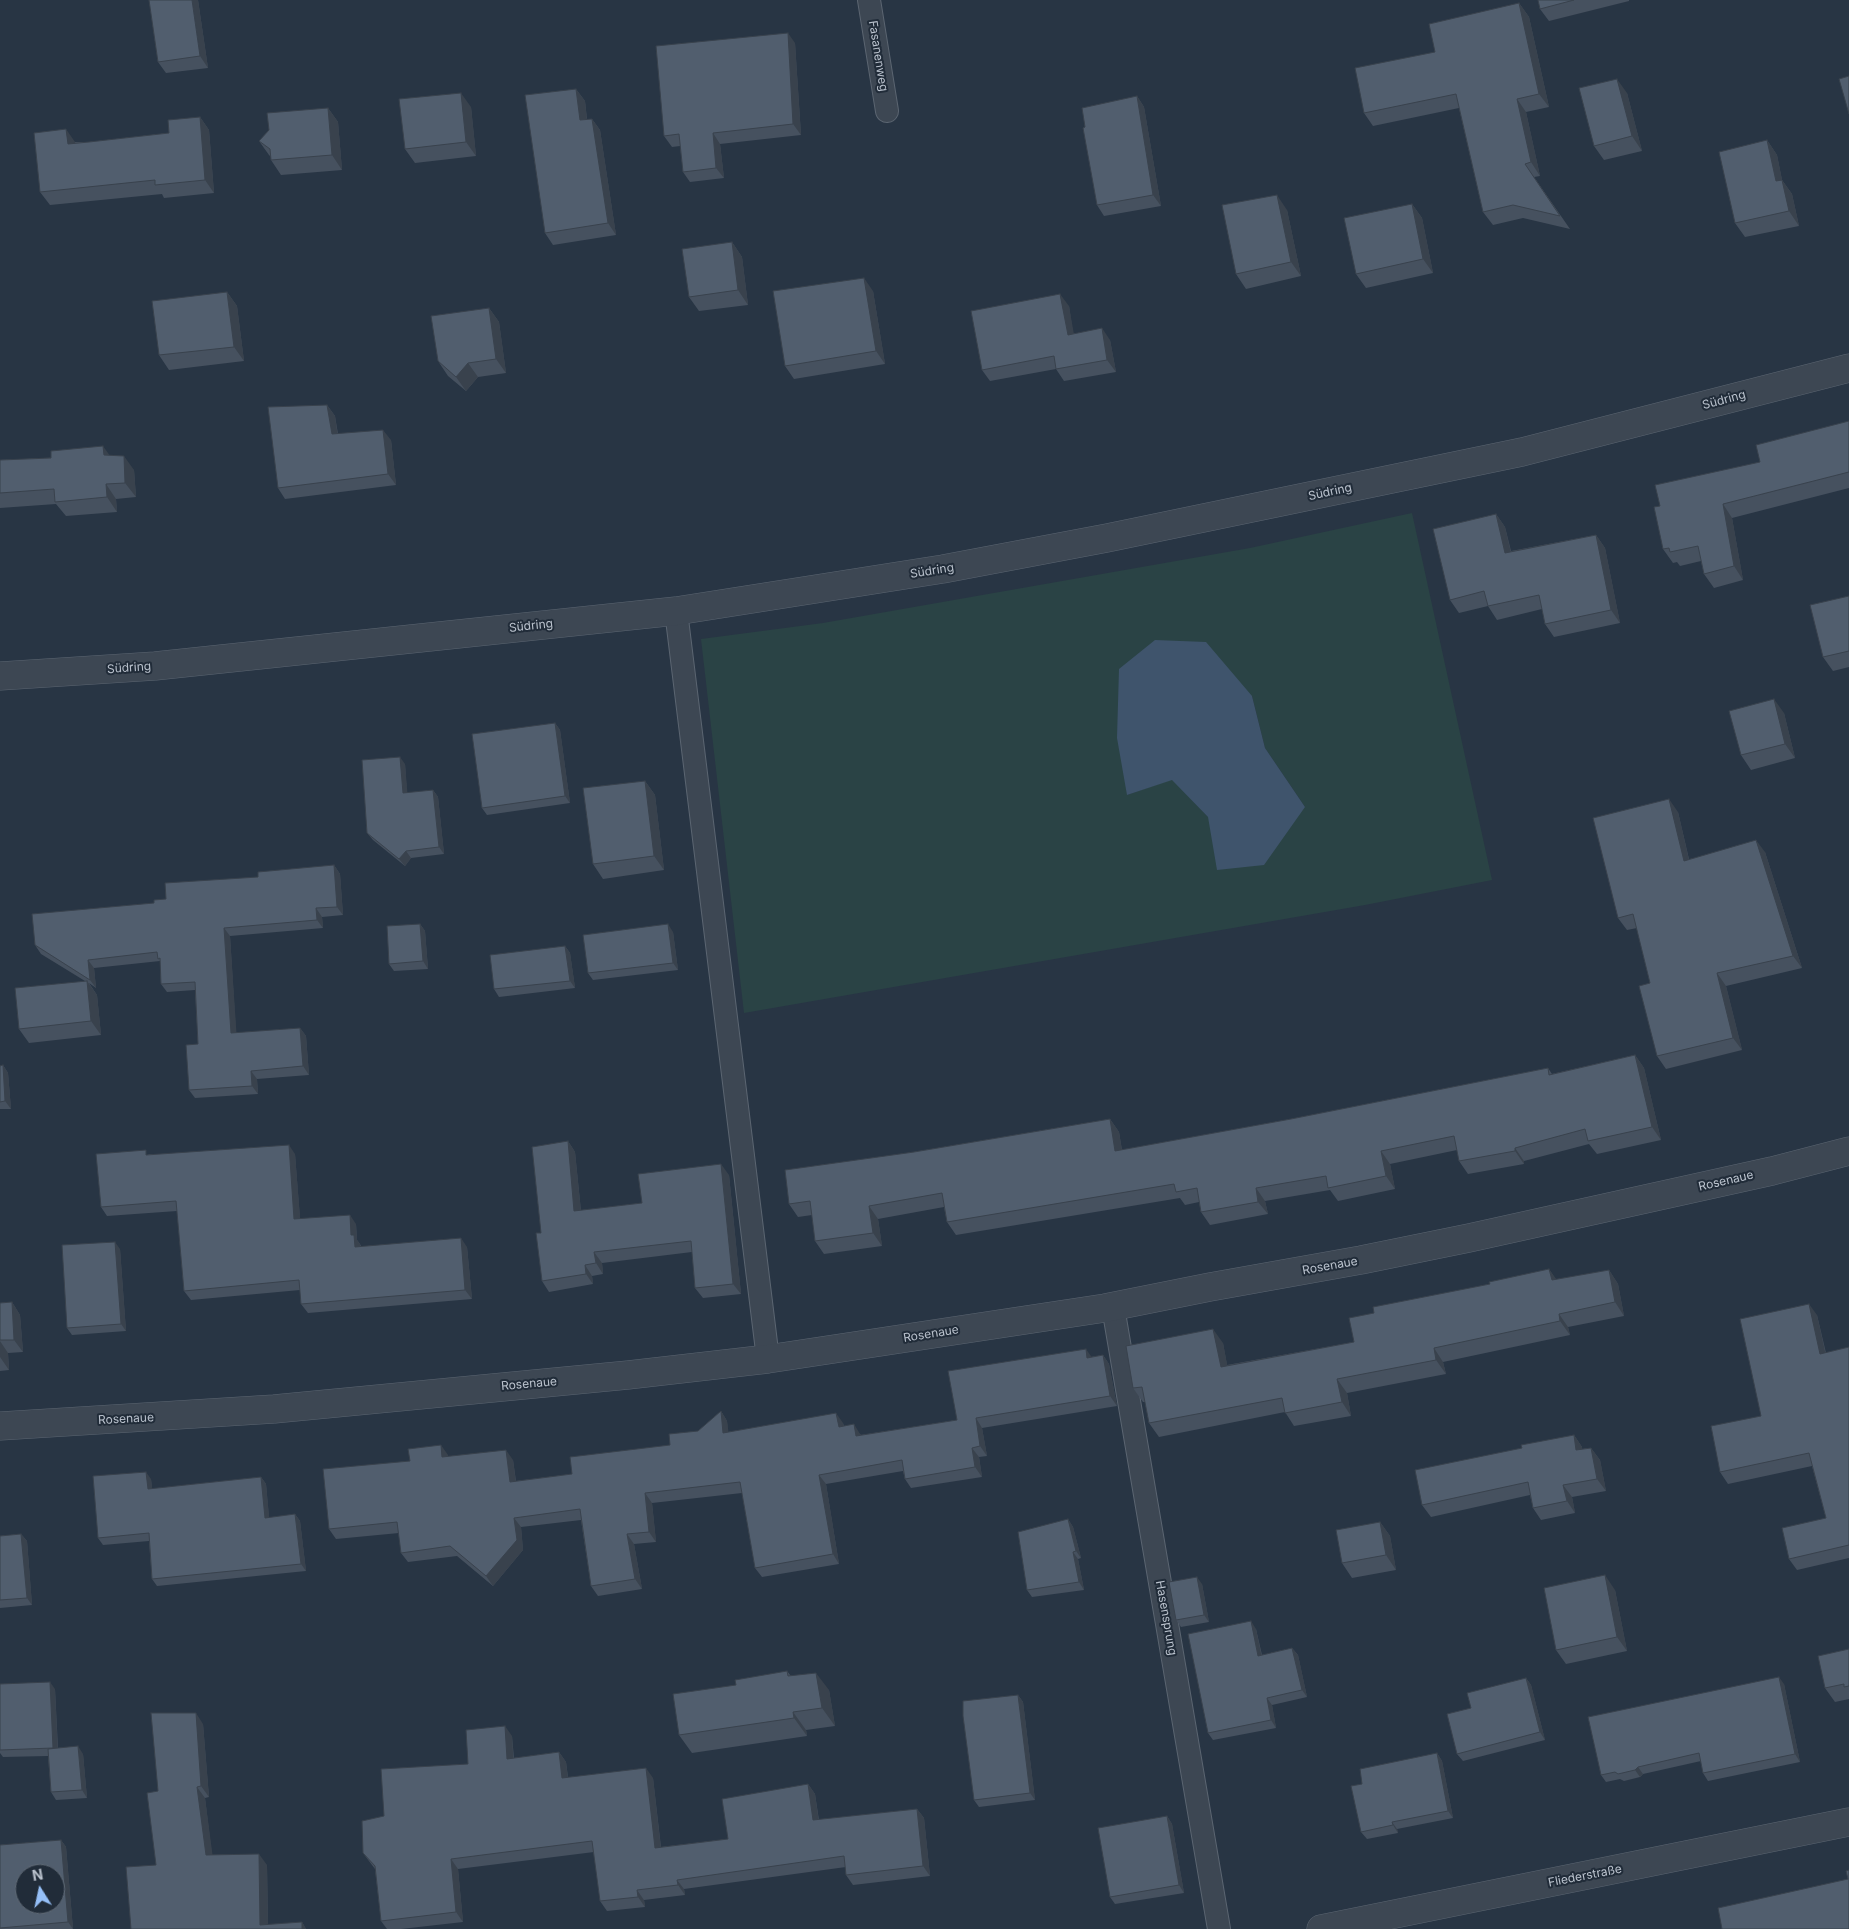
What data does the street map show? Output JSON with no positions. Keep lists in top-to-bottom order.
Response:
{
  "streets": {
    "street": ["Südring", "Rosenaue", "Fliederstraße"],
    "lane": ["Fasanenweg", "Hasensprung"]
  },
  "crossings": [
    ["Rosenaue", "Hasensprung"]
  ],
  "north": "top"
}
